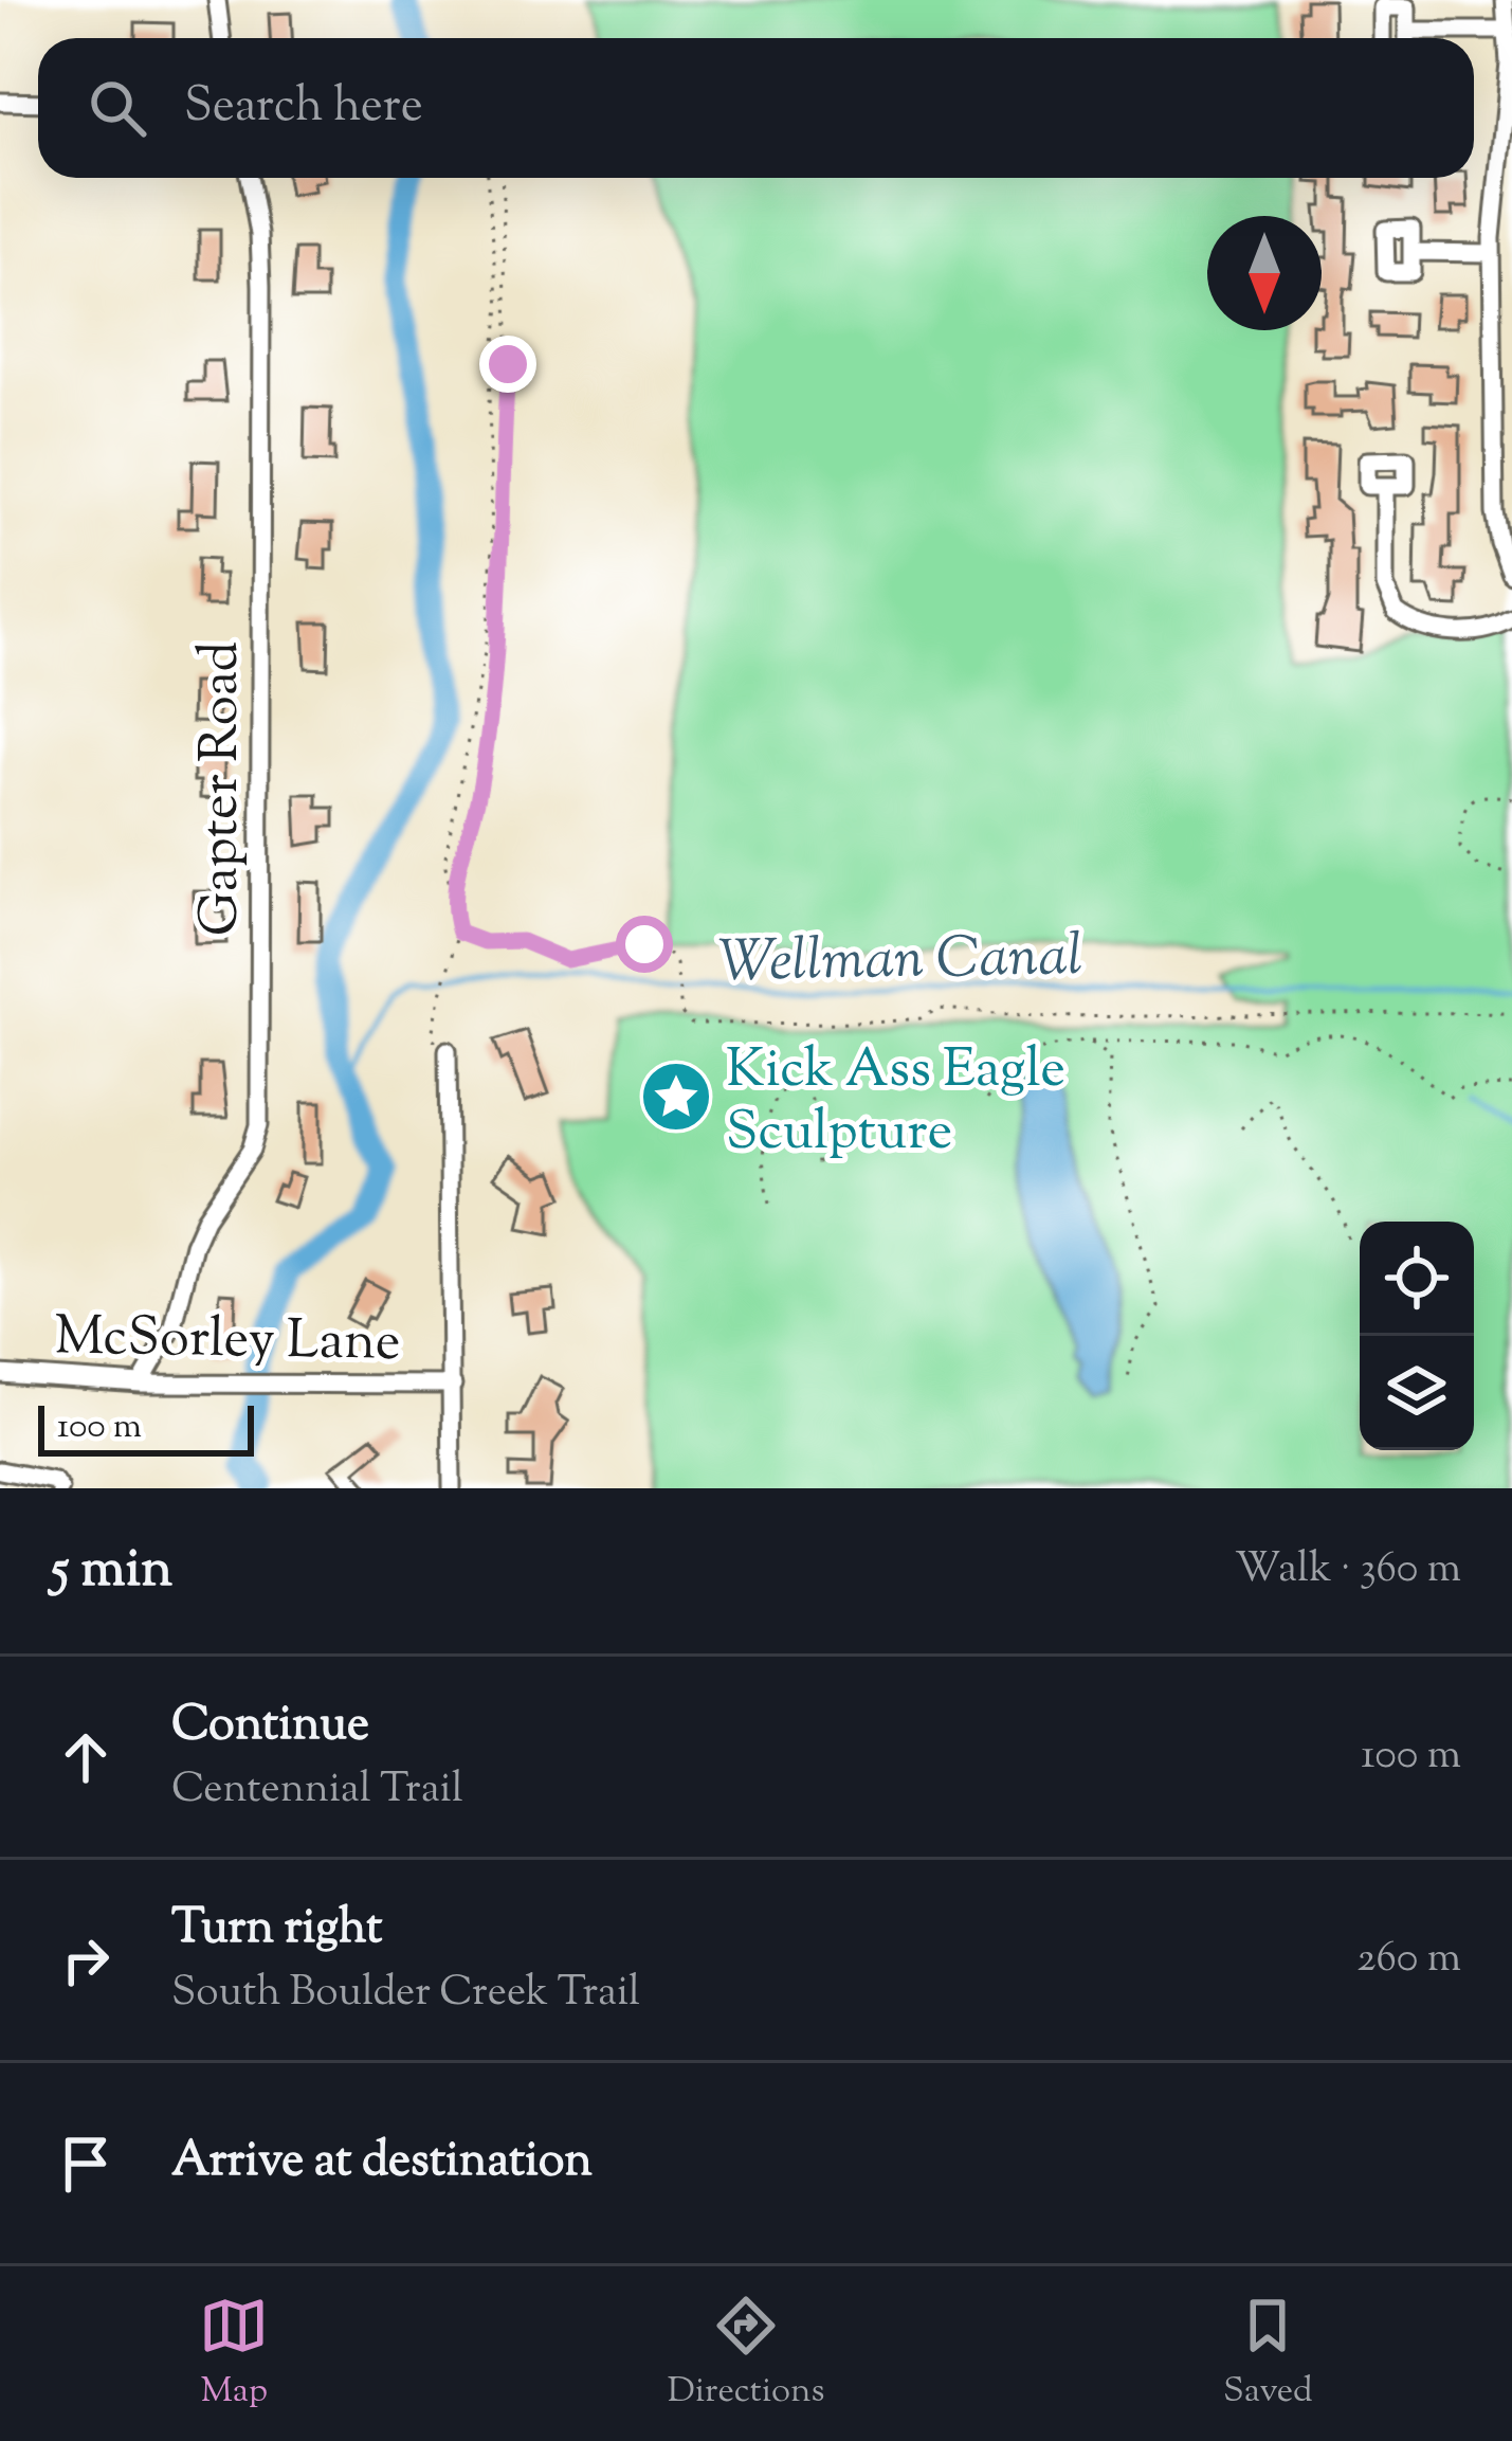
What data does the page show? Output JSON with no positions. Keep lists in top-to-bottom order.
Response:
{
  "streets": {
    "street": ["Gapter Road", "McSorley Lane"]
  },
  "crossings": [
    ["Gapter Road", "McSorley Lane"]
  ],
  "water": ["Wellman Canal"],
  "places": {
    "place": ["Kick Ass Eagle Sculpture"]
  },
  "scale_bar": "100 m",
  "north": "bottom",
  "page": {
    "search": "Search here",
    "scale": "100 m",
    "heading": ["5 min", "Walk · 360 m"],
    "list": [
      ["Continue", "Centennial Trail", "100 m"],
      ["Turn right", "South Boulder Creek Trail", "260 m"],
      "Arrive at destination"
    ],
    "nav": ["Map", "Directions", "Saved"]
  }
}
